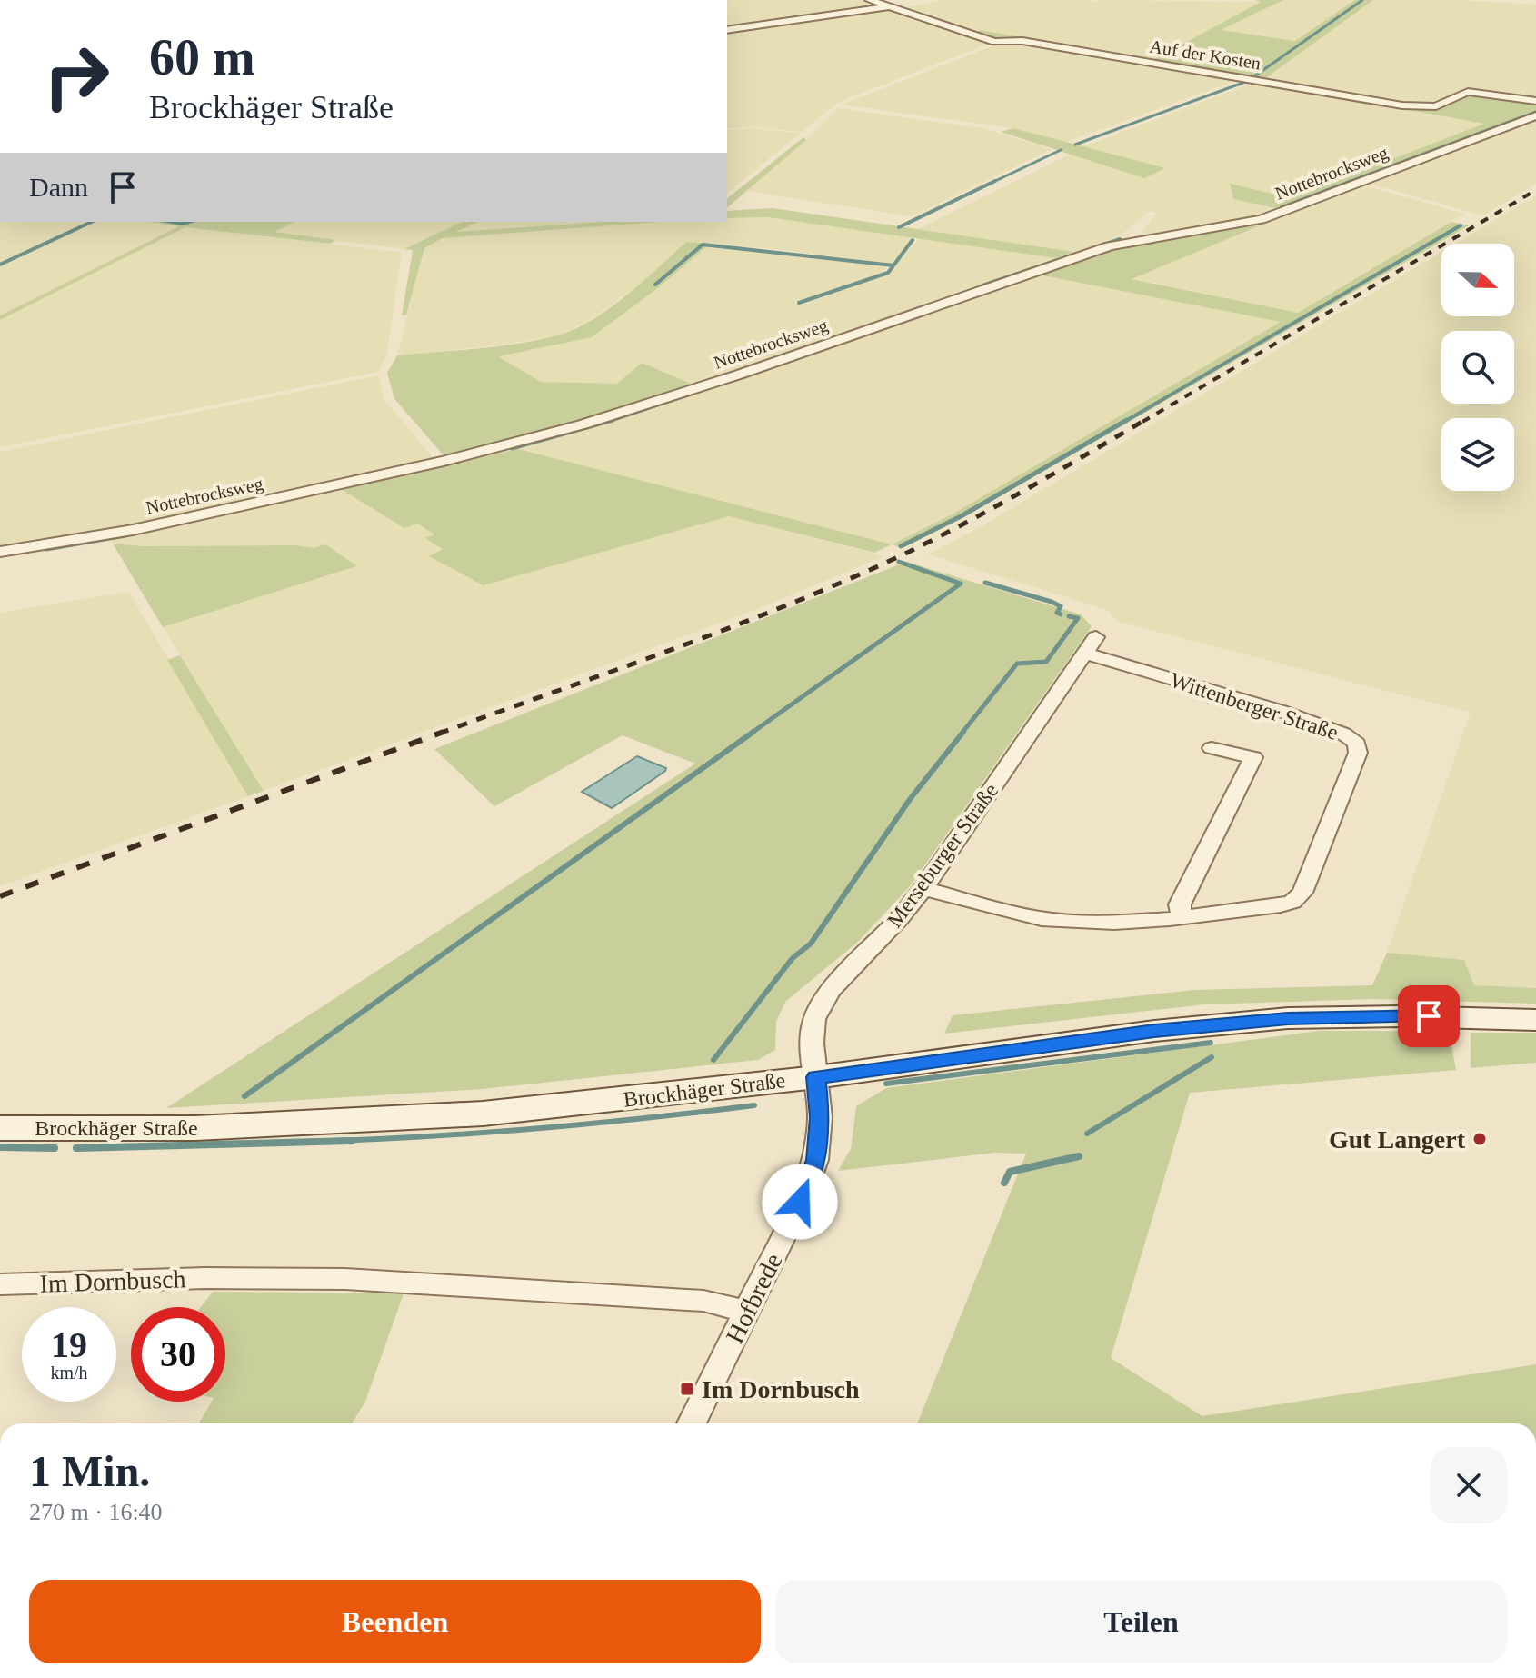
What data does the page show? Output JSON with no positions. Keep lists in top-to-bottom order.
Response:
{
  "streets": {
    "main road": ["Brockhäger Straße"],
    "street": [
      "Auf der Kosten",
      "Nottebrocksweg",
      "Wittenberger Straße",
      "Merseburger Straße",
      "Im Dornbusch",
      "Hofbrede"
    ]
  },
  "crossings": [
    ["Wittenberger Straße", "Merseburger Straße"],
    ["Merseburger Straße", "Brockhäger Straße"],
    ["Merseburger Straße", "Hofbrede"],
    ["Brockhäger Straße", "Hofbrede"],
    ["Im Dornbusch", "Hofbrede"]
  ],
  "places": {
    "other": ["Gut Langert"],
    "transit": ["Im Dornbusch"]
  },
  "north": "right",
  "page": {
    "turn": ["60 m", "Brockhäger Straße"],
    "then": "Dann",
    "speed": "19 km/h",
    "limit": "30",
    "heading": ["1 Min.", "270 m · 16:40"],
    "buttons": ["Beenden", "Teilen"]
  }
}
